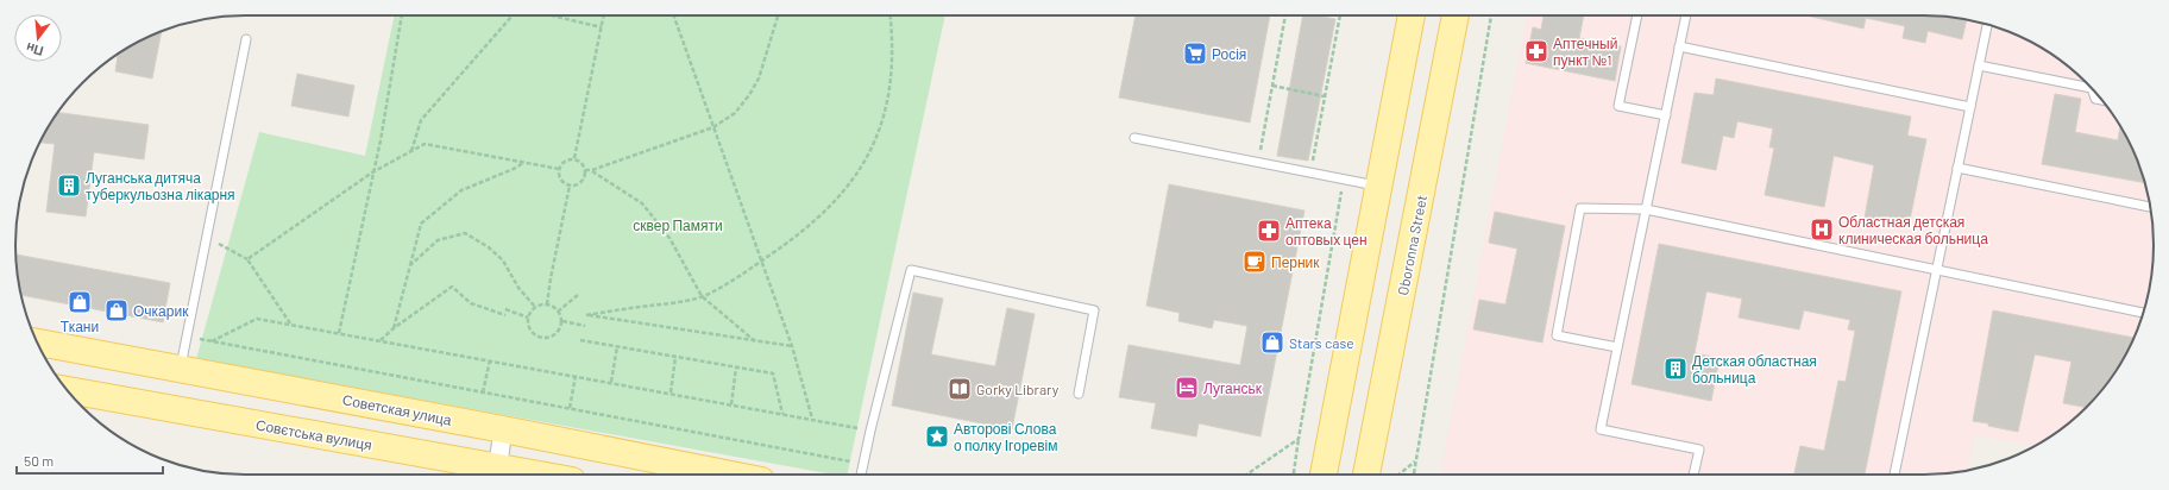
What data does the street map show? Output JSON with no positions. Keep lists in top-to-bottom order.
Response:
{
  "streets": {
    "main road": ["Oboronna Street", "Советская улица", "Совєтська вулиця"]
  },
  "parks": ["сквер Памяти"],
  "places": {
    "pharmacy": ["Аптечный пункт №1", "Аптека оптовых цен"],
    "supermarket": ["Росія"],
    "building": ["Луганська дитяча туберкульозна лікарня", "Детская областная больница"],
    "hospital": ["Областная детская клиническая больница"],
    "cafe": ["Перник"],
    "shop": ["Ткани", "Очкарик", "Stars case"],
    "hotel": ["Луганськ"],
    "library": ["Gorky Library"],
    "place": ["Авторові Слова о полку Ігоревім"]
  },
  "scale_bar": "50 m",
  "north": "bottom"
}
